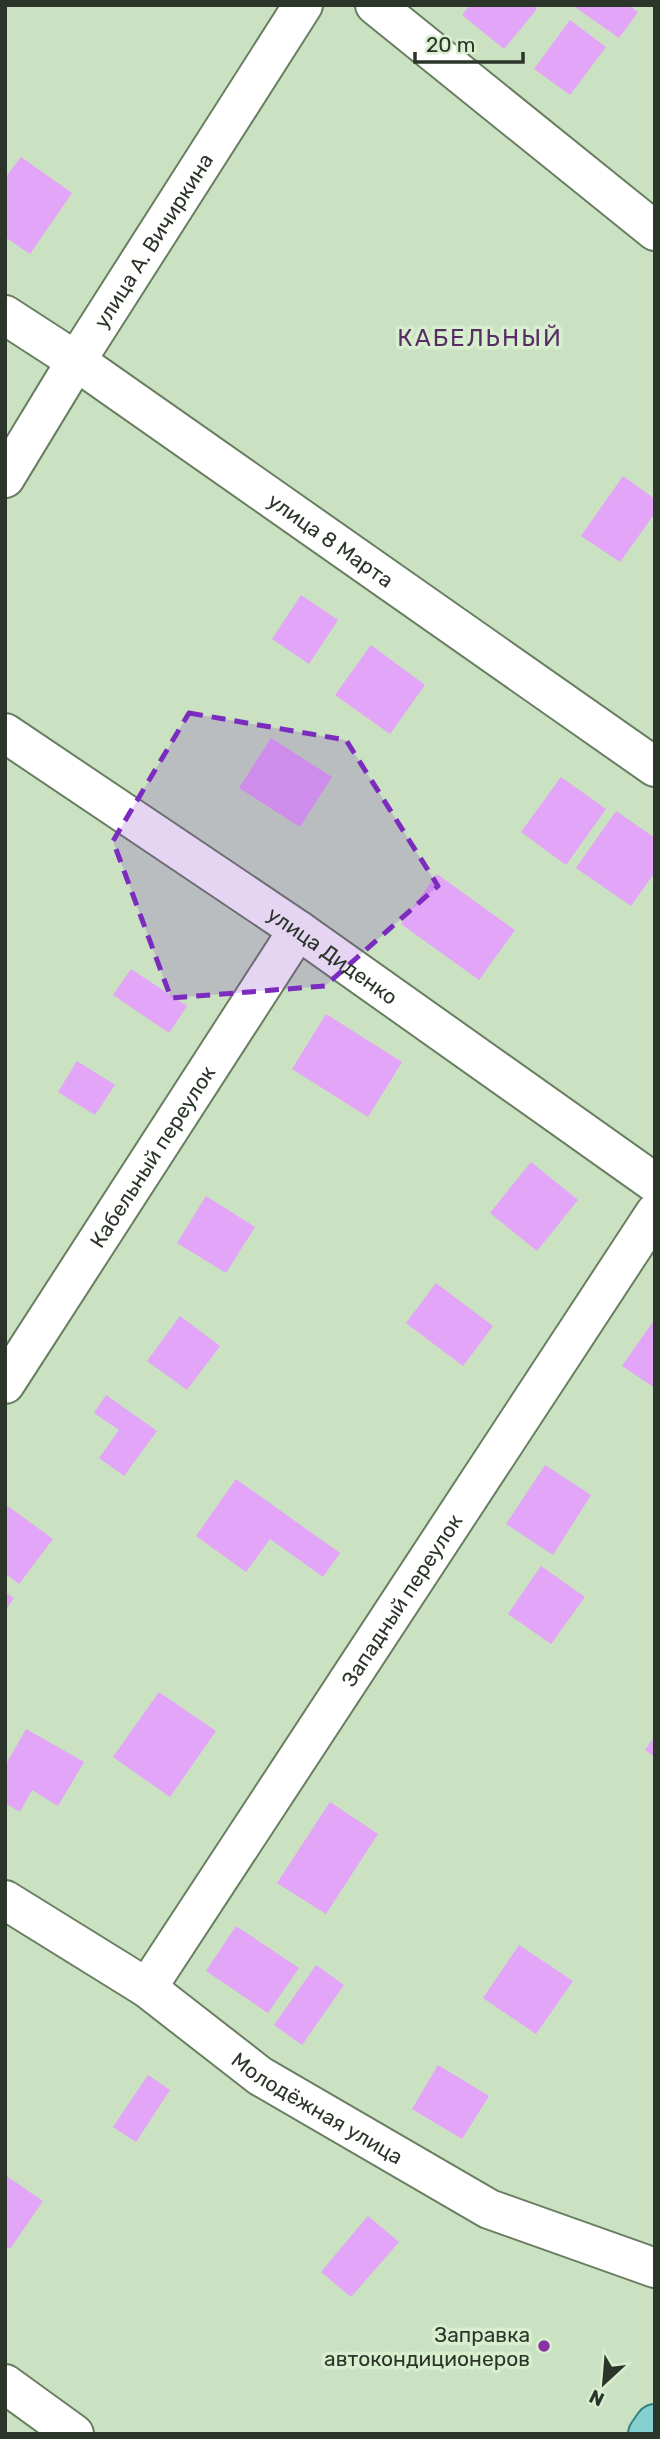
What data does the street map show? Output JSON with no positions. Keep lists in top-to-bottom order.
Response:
{
  "streets": {
    "street": [
      "улица А. Вичиркина",
      "улица 8 Марта",
      "улица Диденко",
      "Кабельный переулок",
      "Западный переулок",
      "Молодёжная улица"
    ]
  },
  "crossings": [
    ["улица А. Вичиркина", "улица 8 Марта"],
    ["улица Диденко", "Кабельный переулок"],
    ["Западный переулок", "Молодёжная улица"]
  ],
  "districts": ["КАБЕЛЬНЫЙ"],
  "places": ["Заправка автокондиционеров"],
  "scale_bar": "20 m",
  "north": "bottom left"
}
